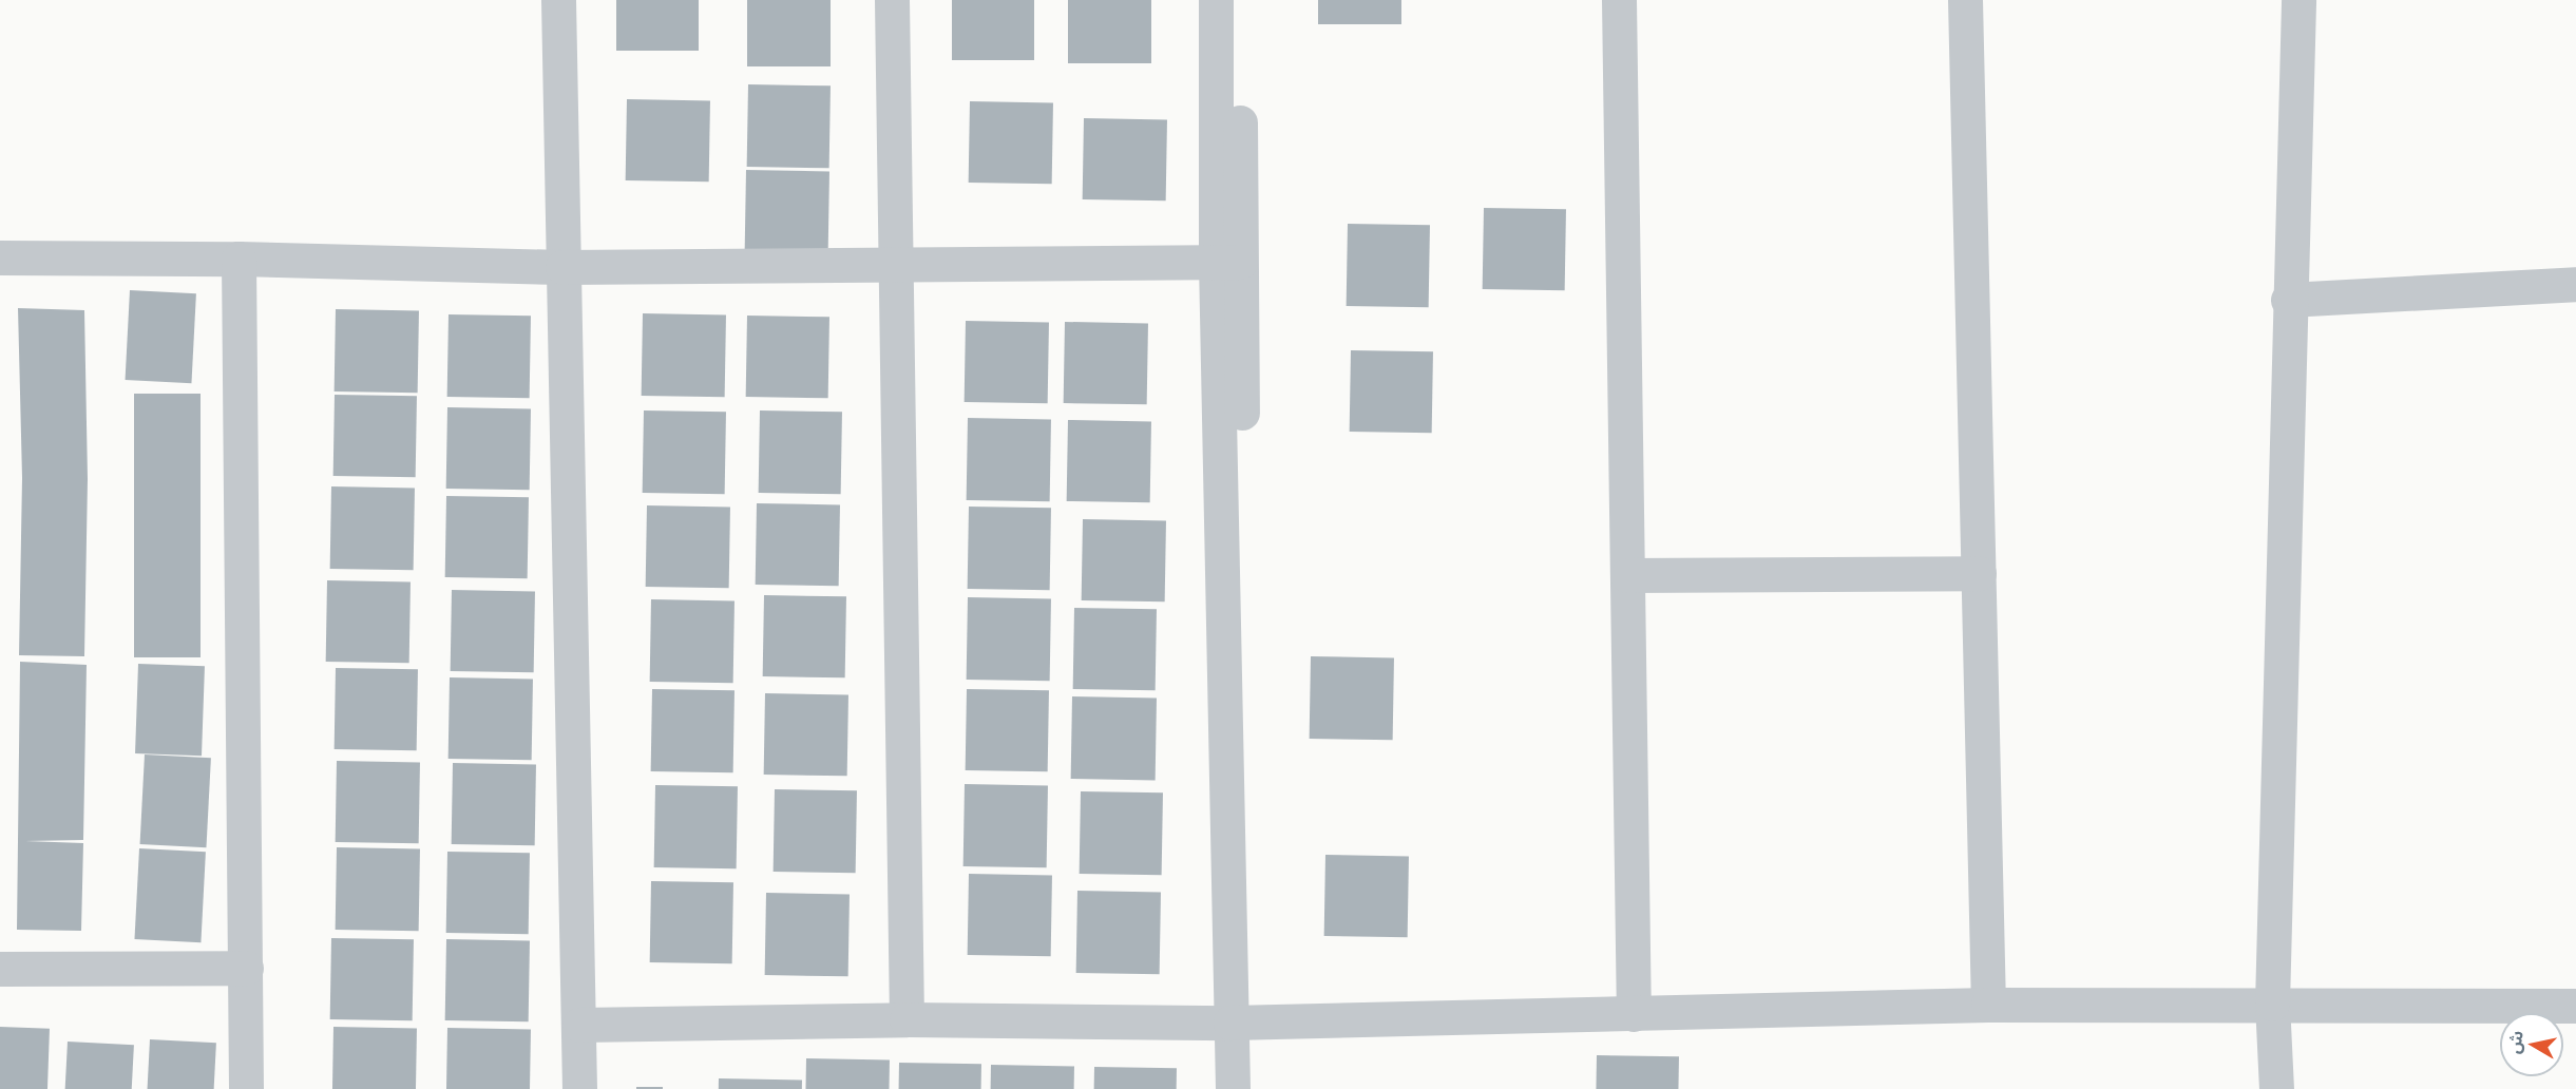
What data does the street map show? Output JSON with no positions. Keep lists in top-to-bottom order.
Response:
{
  "north": "left"
}
